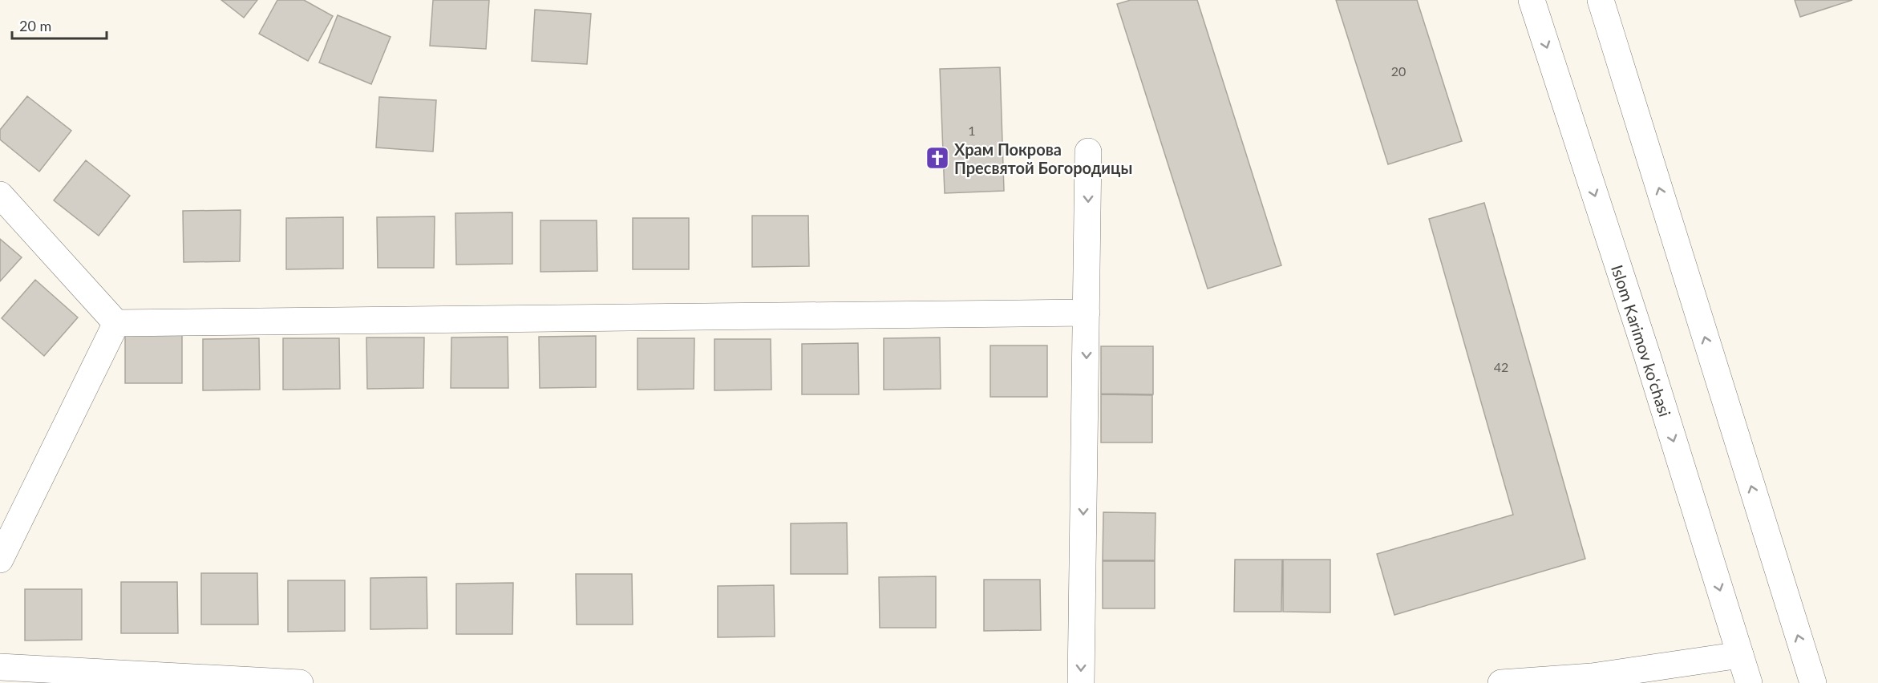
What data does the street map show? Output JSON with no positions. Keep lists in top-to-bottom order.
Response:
{
  "streets": {
    "street": ["Islom Karimov ko‘chasi"]
  },
  "places": {
    "church": ["Храм Покрова Пресвятой Богородицы"]
  },
  "house_numbers": ["20", "1", "42"],
  "scale_bar": "20 m"
}
